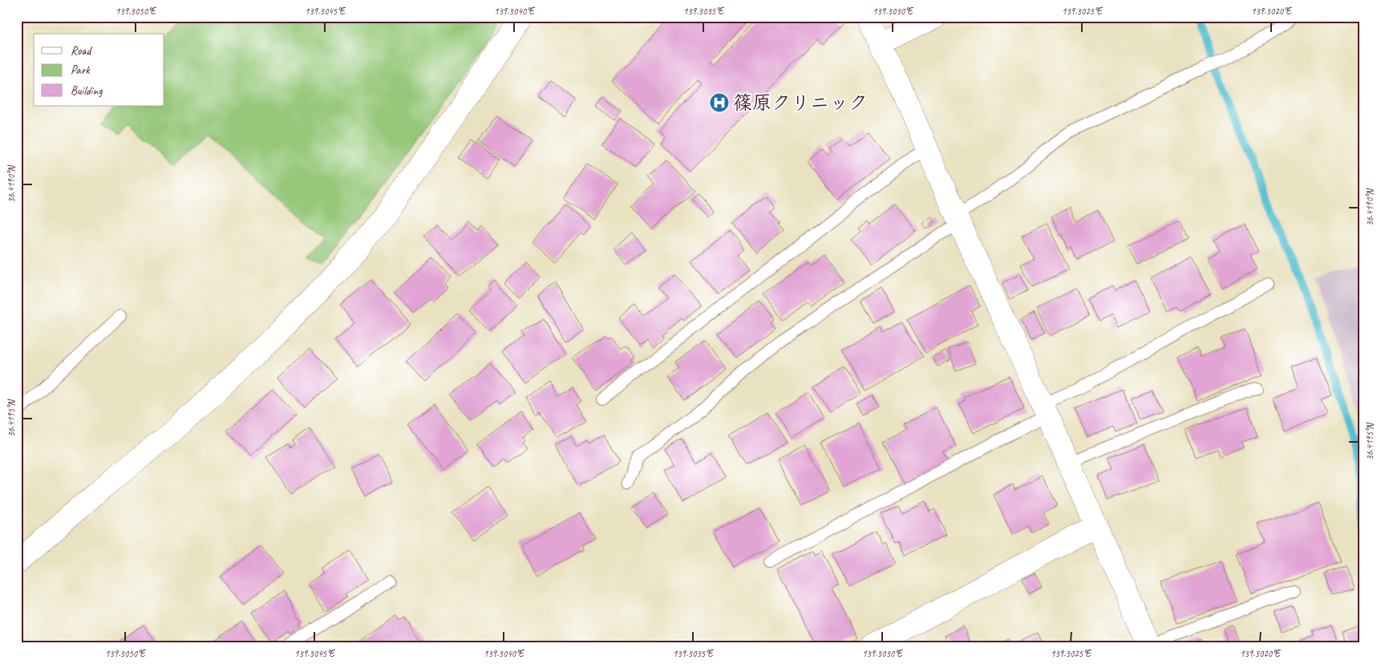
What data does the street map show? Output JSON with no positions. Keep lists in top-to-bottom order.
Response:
{
  "places": {
    "hospital": ["篠原クリニック"]
  },
  "legend": ["Road", "Park", "Building"],
  "coordinates": [
    "139.3050°E",
    "139.3045°E",
    "139.3040°E",
    "139.3035°E",
    "139.3030°E",
    "139.3025°E",
    "139.3020°E",
    "36.4190°N",
    "36.4195°N"
  ]
}
